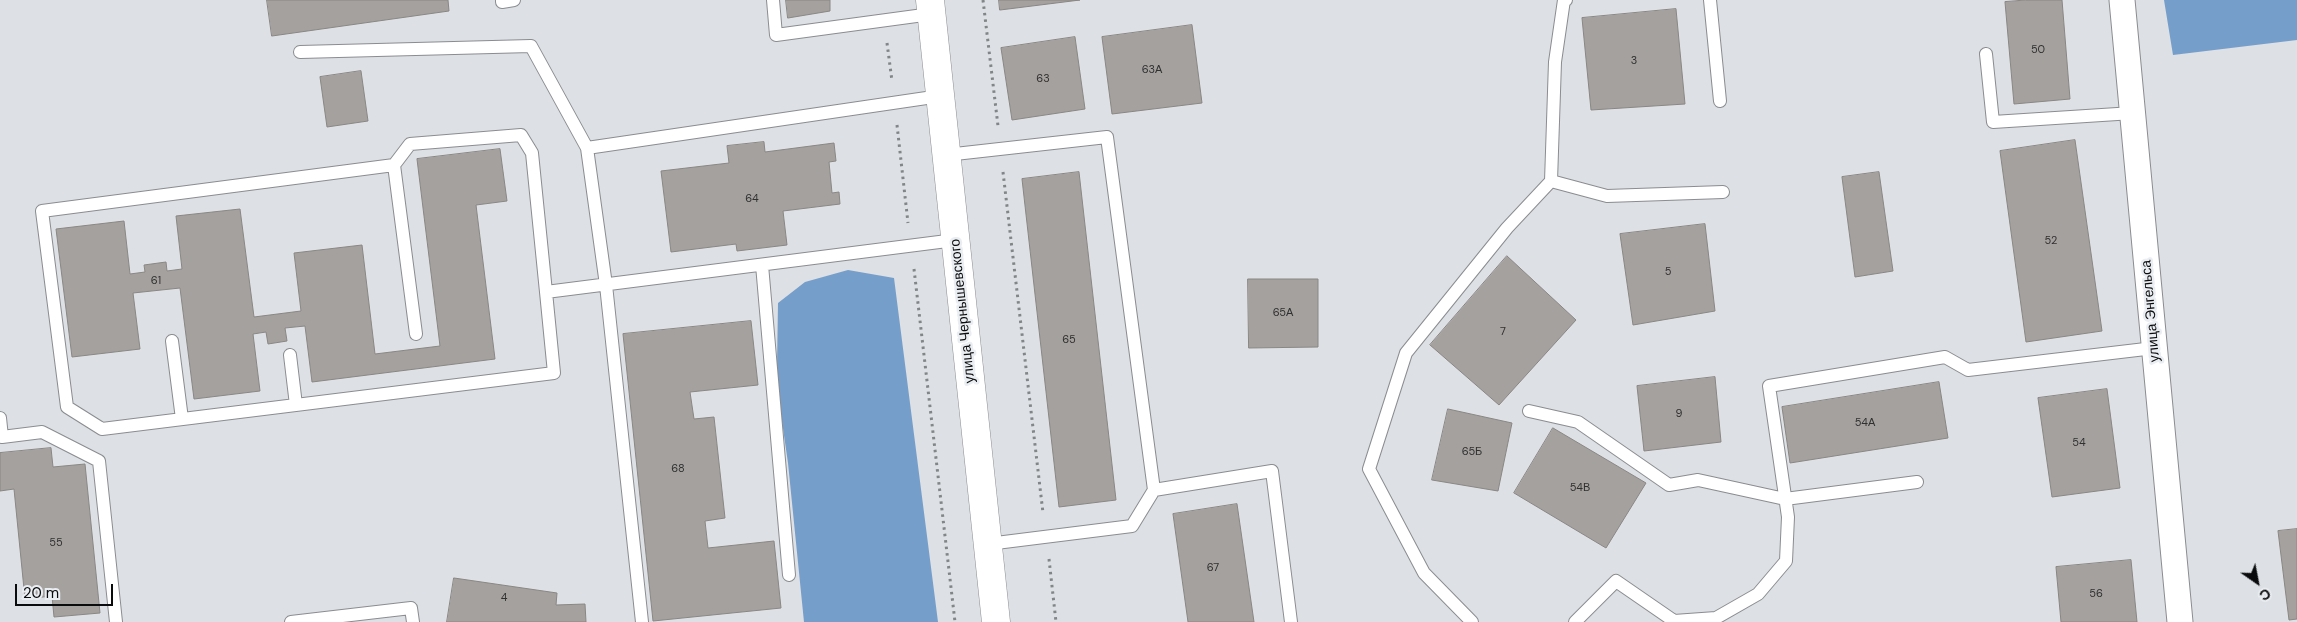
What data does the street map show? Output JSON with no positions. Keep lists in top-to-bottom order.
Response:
{
  "streets": {
    "main road": ["улица Чернышевского"],
    "street": ["улица Энгельса"]
  },
  "house_numbers": [
    "50",
    "3",
    "63А",
    "63",
    "64",
    "52",
    "5",
    "61",
    "65А",
    "7",
    "65",
    "9",
    "54А",
    "54",
    "65Б",
    "68",
    "54В",
    "55",
    "67",
    "56",
    "4"
  ],
  "scale_bar": "20 m",
  "north": "bottom right"
}
